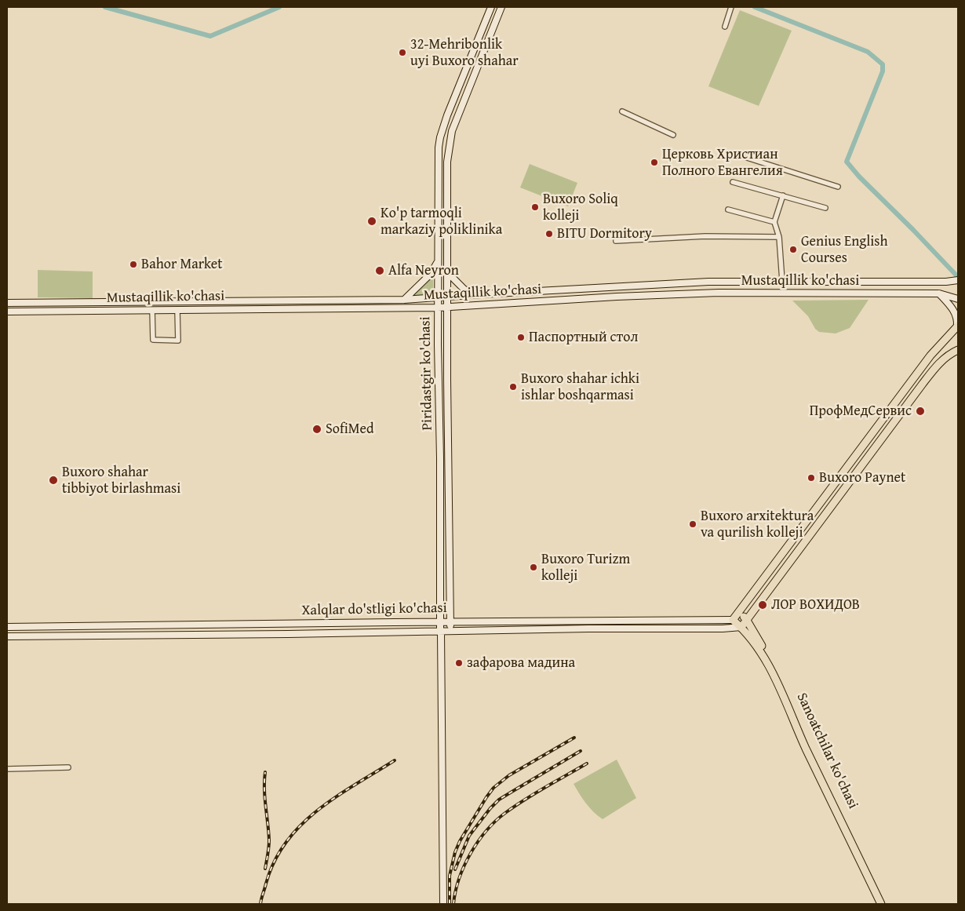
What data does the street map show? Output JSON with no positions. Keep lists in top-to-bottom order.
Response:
{
  "streets": {
    "main road": [
      "Mustaqillik ko'chasi",
      "Piridastgir ko'chasi",
      "Xalqlar do'stligi ko'chasi",
      "Sanoatchilar ko'chasi"
    ]
  },
  "crossings": [
    ["Mustaqillik ko'chasi", "Piridastgir ko'chasi"],
    ["Piridastgir ko'chasi", "Xalqlar do'stligi ko'chasi"],
    ["Xalqlar do'stligi ko'chasi", "Sanoatchilar ko'chasi"]
  ],
  "places": [
    "32-Mehribonlik uyi Buxoro shahar",
    "Церковь Христиан Полного Евангелия",
    "Buxoro Soliq kolleji",
    "Ko'p tarmoqli markaziy poliklinika",
    "BITU Dormitory",
    "Genius English Courses",
    "Bahor Market",
    "Alfa Neyron",
    "Паспортный стол",
    "Buxoro shahar ichki ishlar boshqarmasi",
    "ПрофМедСервис",
    "SofiMed",
    "Buxoro Paynet",
    "Buxoro shahar tibbiyot birlashmasi",
    "Buxoro arxitektura va qurilish kolleji",
    "Buxoro Turizm kolleji",
    "ЛОР ВОХИДОВ",
    "зафарова мадина"
  ]
}
